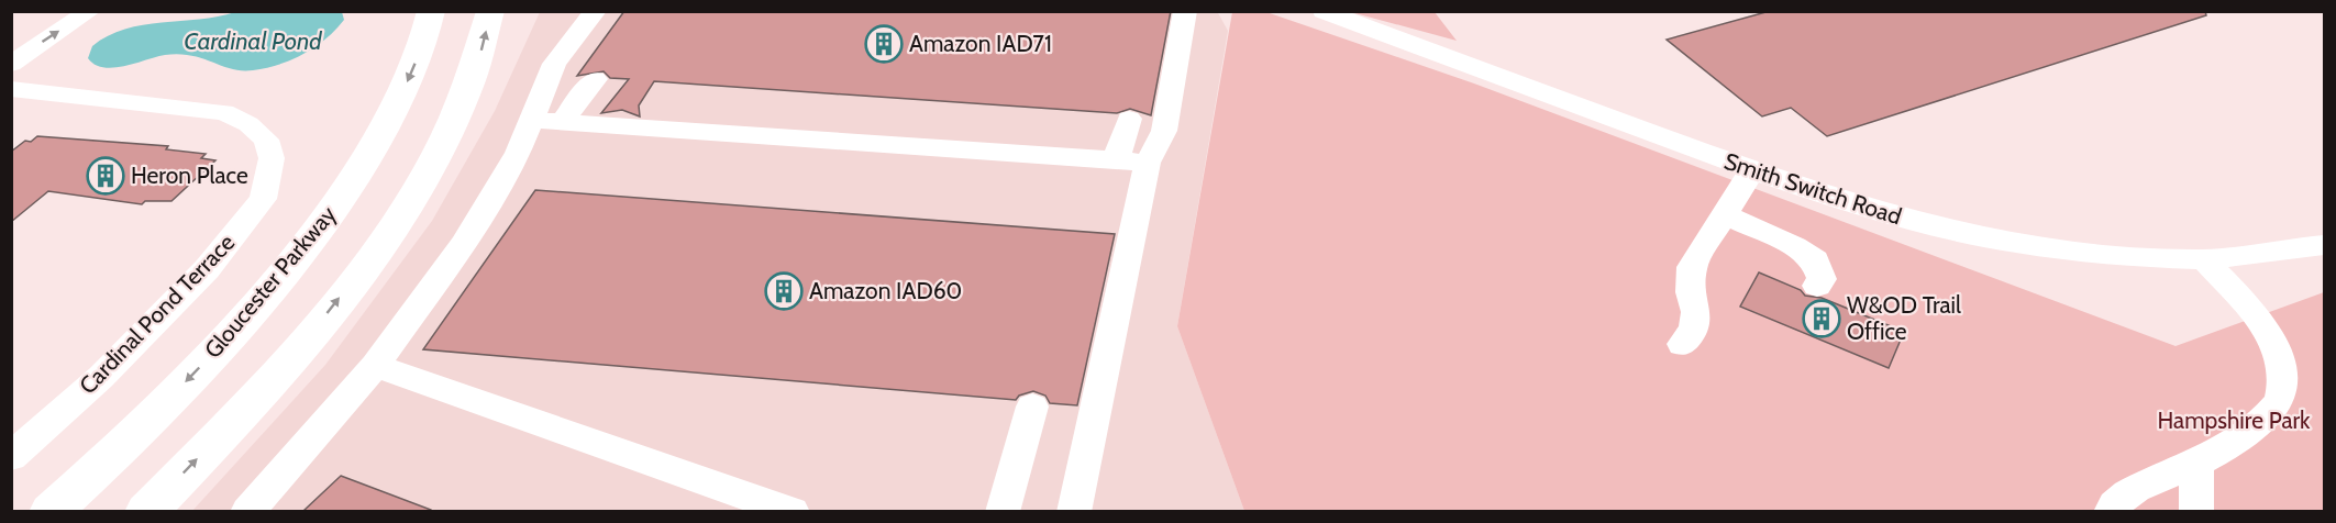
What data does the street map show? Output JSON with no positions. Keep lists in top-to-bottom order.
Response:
{
  "streets": {
    "main road": ["Gloucester Parkway"],
    "street": ["Smith Switch Road", "Cardinal Pond Terrace"]
  },
  "water": ["Cardinal Pond"],
  "parks": ["Hampshire Park"],
  "places": {
    "building": [
      "Amazon IAD71",
      "Heron Place",
      "Amazon IAD60",
      "W&OD Trail Office"
    ]
  }
}
